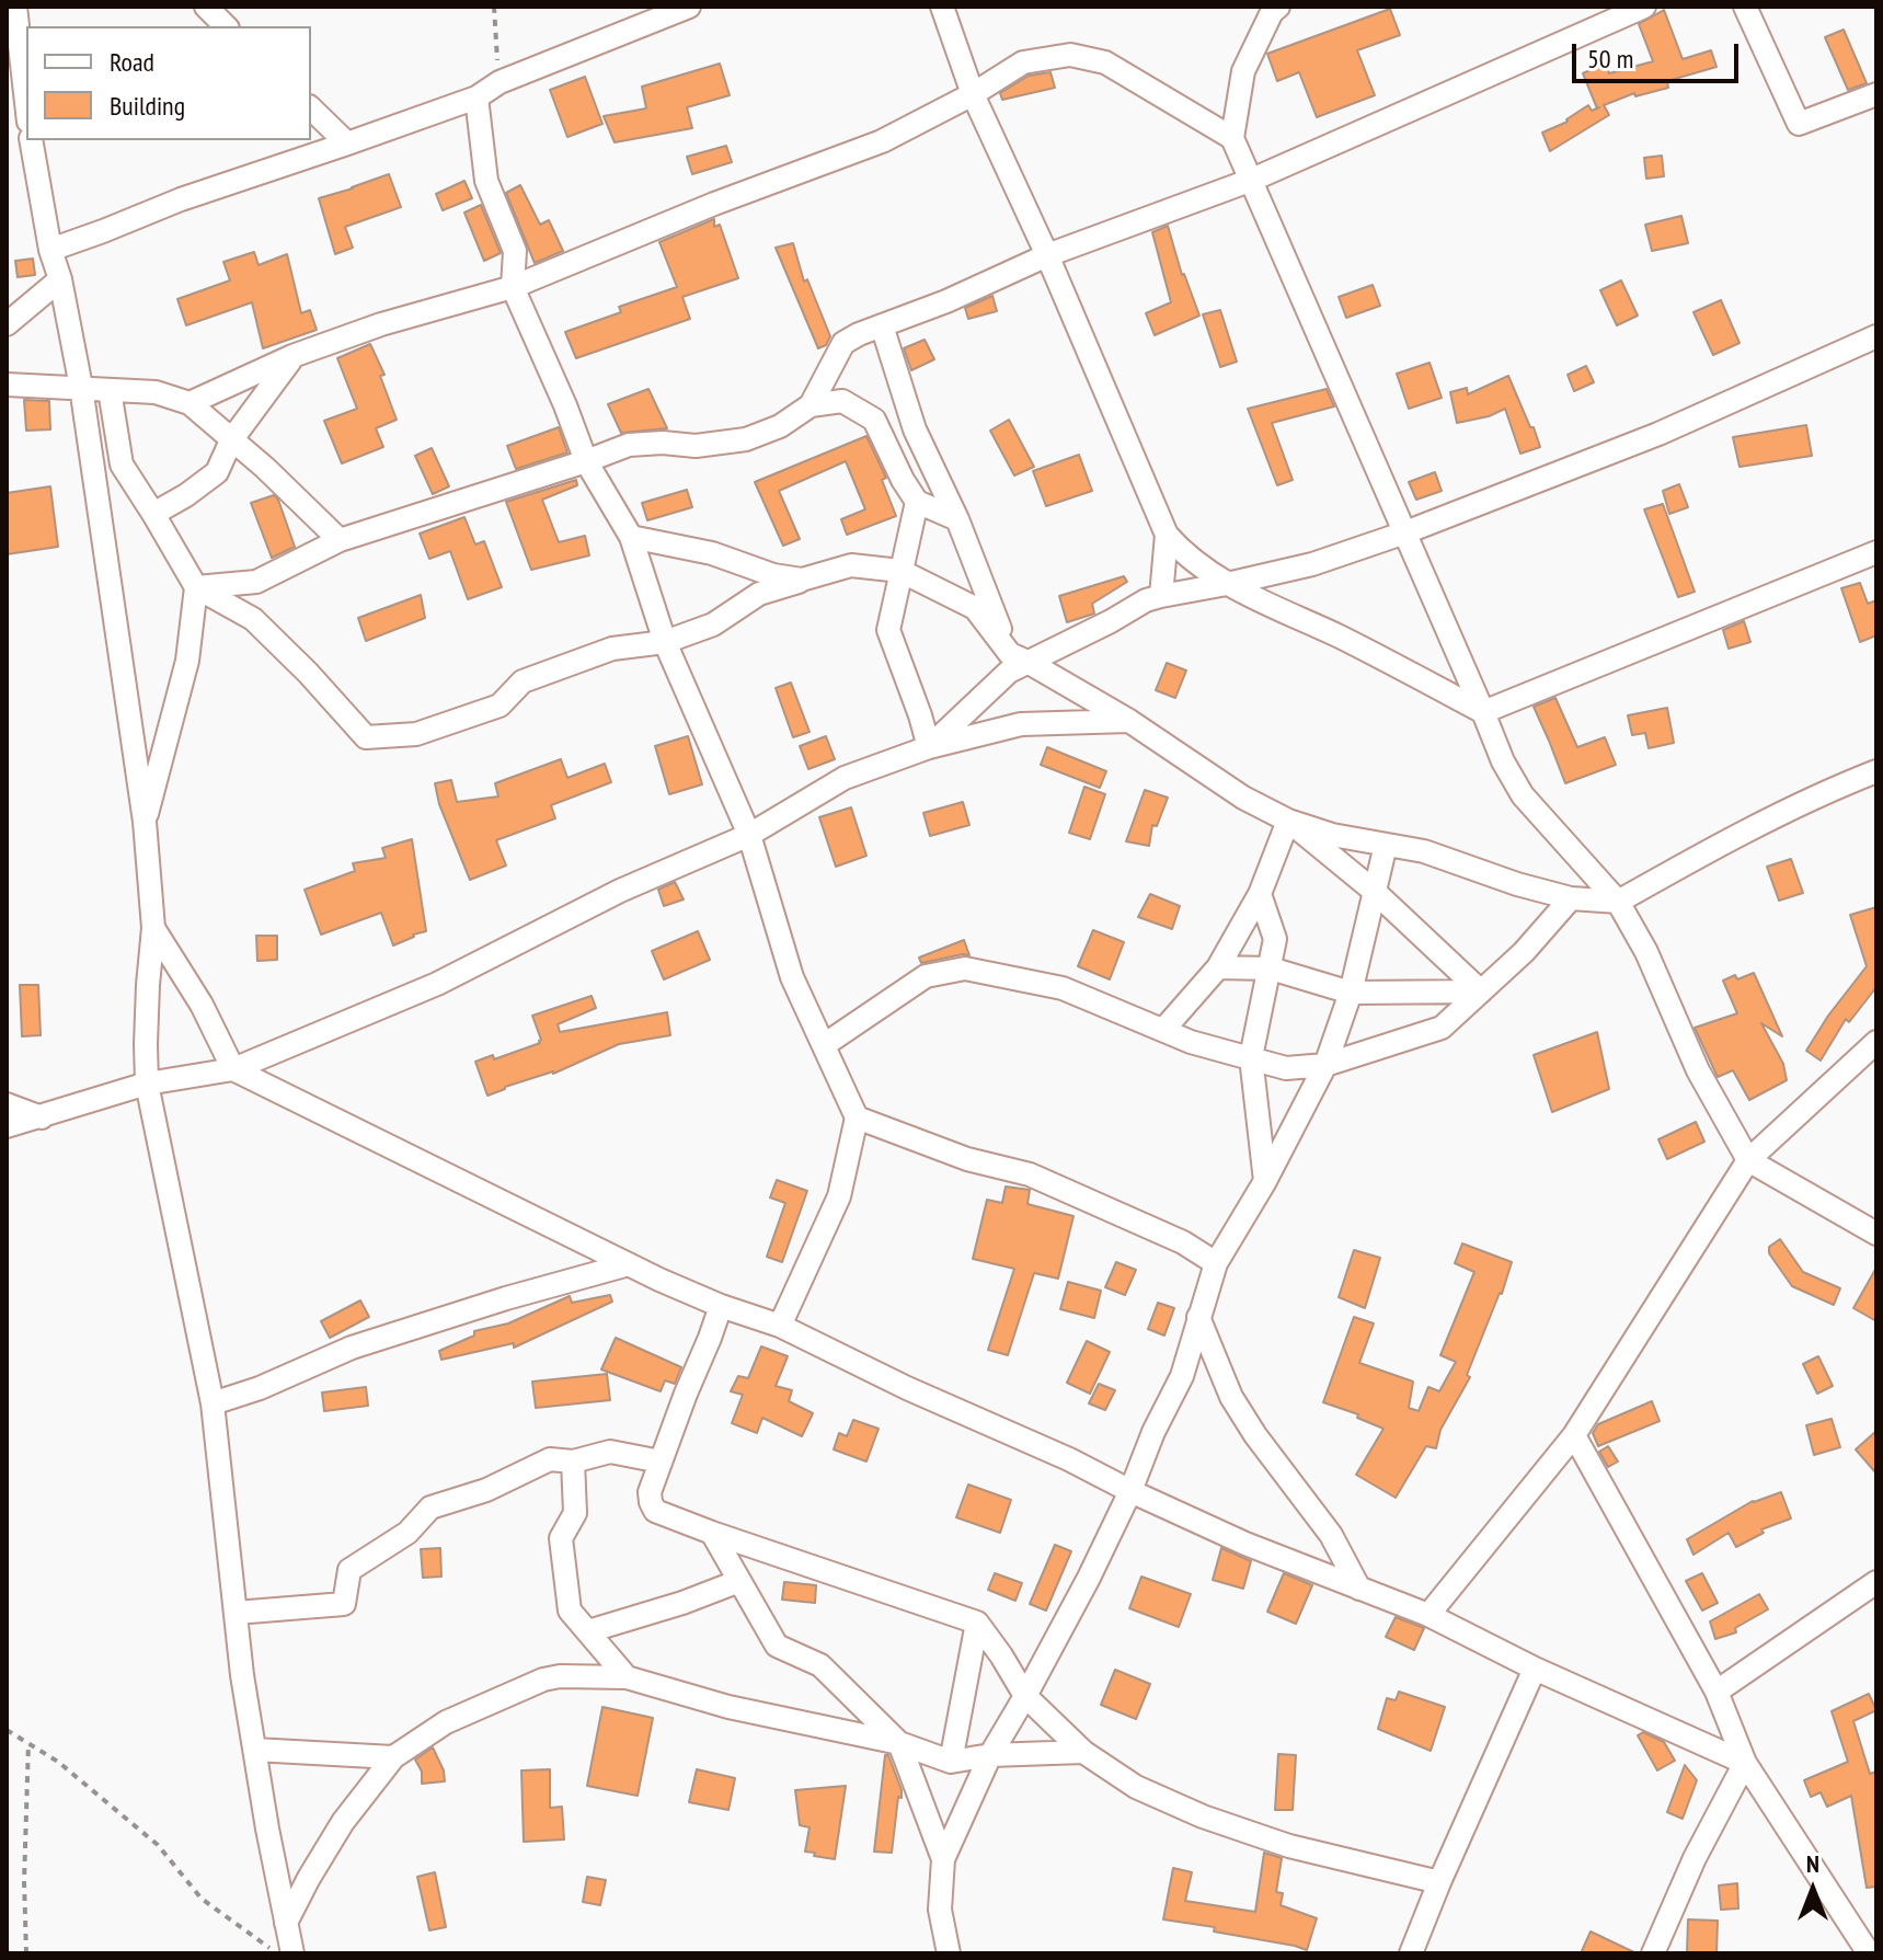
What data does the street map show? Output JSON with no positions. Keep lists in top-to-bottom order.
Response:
{
  "legend": ["Road", "Building"],
  "scale_bar": "50 m",
  "north": "top"
}
